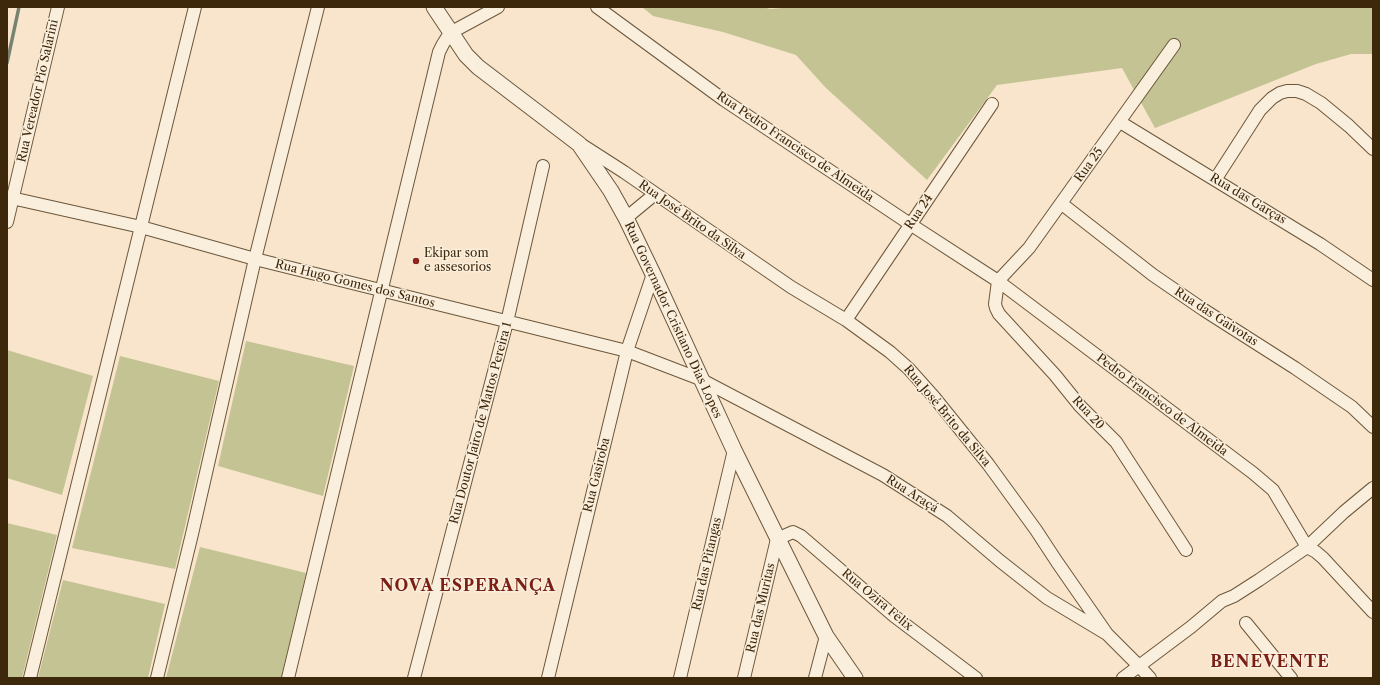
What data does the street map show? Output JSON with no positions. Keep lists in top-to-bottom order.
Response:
{
  "streets": {
    "street": [
      "Rua Vereador Pio Salarini",
      "Rua Pedro Francisco de Almeida",
      "Rua 25",
      "Rua das Garças",
      "Rua 24",
      "Rua José Brito da Silva",
      "Rua Hugo Gomes dos Santos",
      "Rua das Gaivotas",
      "Rua Governador Cristiano Dias Lopes",
      "Pedro Francisco de Almeida",
      "Rua 20",
      "Rua Doutor Jairo de Mattos Pereira 1",
      "Rua Gasiroba",
      "Rua Araçá",
      "Rua das Pitangas",
      "Rua Ozira Felix",
      "Rua das Muritas"
    ]
  },
  "crossings": [
    ["Rua Vereador Pio Salarini", "Rua Hugo Gomes dos Santos"],
    ["Rua Pedro Francisco de Almeida", "Rua 25"],
    ["Rua Pedro Francisco de Almeida", "Rua 24"],
    ["Rua Pedro Francisco de Almeida", "Pedro Francisco de Almeida"],
    ["Rua Pedro Francisco de Almeida", "Rua 20"],
    ["Rua 25", "Rua das Garças"],
    ["Rua 25", "Rua das Gaivotas"],
    ["Rua 25", "Pedro Francisco de Almeida"],
    ["Rua 25", "Rua 20"],
    ["Rua 24", "Rua José Brito da Silva"],
    ["Rua José Brito da Silva", "Rua Governador Cristiano Dias Lopes"],
    ["Rua José Brito da Silva", "Rua Araçá"],
    ["Rua Hugo Gomes dos Santos", "Rua Governador Cristiano Dias Lopes"],
    ["Rua Hugo Gomes dos Santos", "Rua Doutor Jairo de Mattos Pereira 1"],
    ["Rua Hugo Gomes dos Santos", "Rua Gasiroba"],
    ["Rua Hugo Gomes dos Santos", "Rua Araçá"],
    ["Rua Governador Cristiano Dias Lopes", "Rua Gasiroba"],
    ["Rua Governador Cristiano Dias Lopes", "Rua Araçá"],
    ["Rua Governador Cristiano Dias Lopes", "Rua das Pitangas"],
    ["Rua Governador Cristiano Dias Lopes", "Rua Ozira Felix"],
    ["Rua Governador Cristiano Dias Lopes", "Rua das Muritas"],
    ["Pedro Francisco de Almeida", "Rua 20"],
    ["Rua Ozira Felix", "Rua das Muritas"]
  ],
  "districts": ["NOVA ESPERANÇA", "BENEVENTE"],
  "places": ["Ekipar som e assesorios"]
}
